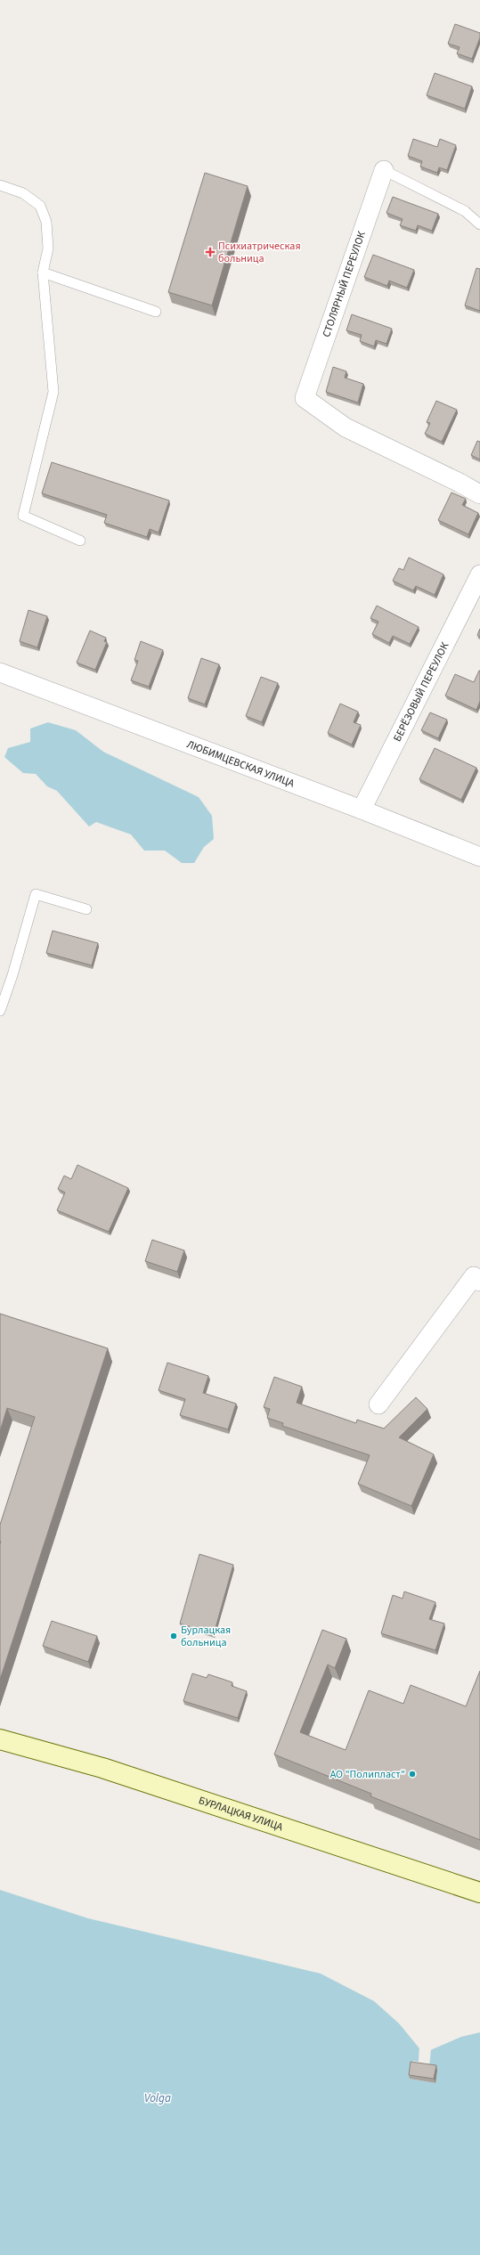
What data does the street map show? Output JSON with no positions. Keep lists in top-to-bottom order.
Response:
{
  "streets": {
    "main road": ["БУРЛАЦКАЯ УЛИЦА"],
    "street": ["СТОЛЯРНЫЙ ПЕРЕУЛОК", "БЕРЁЗОВЫЙ ПЕРЕУЛОК", "ЛЮБИМЦЕВСКАЯ УЛИЦА"]
  },
  "crossings": [
    ["БЕРЁЗОВЫЙ ПЕРЕУЛОК", "ЛЮБИМЦЕВСКАЯ УЛИЦА"]
  ],
  "water": ["Volga"],
  "places": {
    "health": ["Психиатрическая больница"],
    "other": ["Бурлацкая больница", "АО \"Полипласт\""]
  }
}
